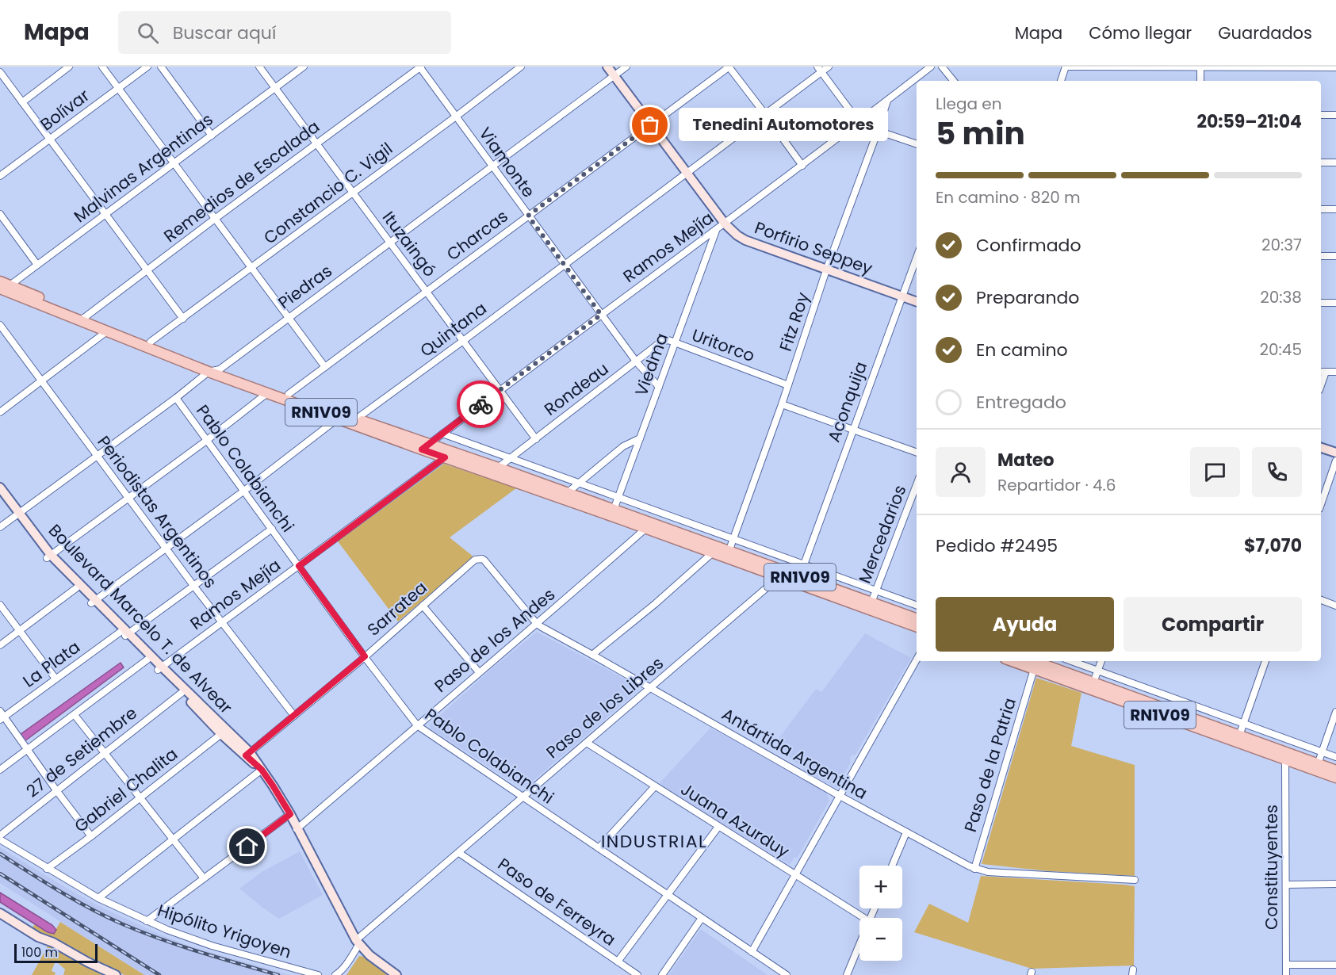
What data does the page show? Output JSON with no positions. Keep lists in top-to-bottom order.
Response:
{
  "streets": {
    "main road": ["Porfirio Seppey", "RN1V09", "Boulevard Marcelo T. de Alvear"],
    "street": [
      "Bolívar",
      "Viamonte",
      "Malvinas Argentinas",
      "Remedios de Escalada",
      "Constancio C. Vigil",
      "Charcas",
      "Ituzaingó",
      "Ramos Mejía",
      "Piedras",
      "Fitz Roy",
      "Quintana",
      "Uritorco",
      "Viedma",
      "Rondeau",
      "Aconquija",
      "Pablo Colabianchi",
      "Periodistas Argentinos",
      "Mercedarios",
      "Sarratea",
      "Paso de los Andes",
      "La Plata",
      "Paso de los Libres",
      "27 de Setiembre",
      "Antártida Argentina",
      "Paso de la Patria",
      "Gabriel Chalita",
      "Juana Azurduy",
      "Constituyentes",
      "Paso de Ferreyra",
      "Hipólito Yrigoyen"
    ]
  },
  "crossings": [
    ["Viamonte", "Remedios de Escalada"],
    ["Viamonte", "Constancio C. Vigil"],
    ["Viamonte", "Charcas"],
    ["Viamonte", "Ramos Mejía"],
    ["Viamonte", "Piedras"],
    ["Viamonte", "Quintana"],
    ["Viamonte", "Viedma"],
    ["Viamonte", "Rondeau"],
    ["Malvinas Argentinas", "Ituzaingó"],
    ["Malvinas Argentinas", "RN1V09"],
    ["Remedios de Escalada", "Ituzaingó"],
    ["Remedios de Escalada", "RN1V09"],
    ["Constancio C. Vigil", "Ituzaingó"],
    ["Constancio C. Vigil", "RN1V09"],
    ["Charcas", "Ituzaingó"],
    ["Charcas", "Porfirio Seppey"],
    ["Charcas", "RN1V09"],
    ["Ituzaingó", "Ramos Mejía"],
    ["Ituzaingó", "Piedras"],
    ["Ituzaingó", "Quintana"],
    ["Ituzaingó", "Rondeau"],
    ["Ramos Mejía", "Porfirio Seppey"],
    ["Ramos Mejía", "Fitz Roy"],
    ["Ramos Mejía", "Viedma"],
    ["Ramos Mejía", "RN1V09"],
    ["Ramos Mejía", "Pablo Colabianchi"],
    ["Ramos Mejía", "Periodistas Argentinos"],
    ["Ramos Mejía", "Boulevard Marcelo T. de Alvear"],
    ["Porfirio Seppey", "Piedras"],
    ["Porfirio Seppey", "Fitz Roy"],
    ["Porfirio Seppey", "Quintana"],
    ["Porfirio Seppey", "Aconquija"],
    ["Piedras", "RN1V09"],
    ["Piedras", "Pablo Colabianchi"],
    ["Piedras", "Periodistas Argentinos"],
    ["Piedras", "Boulevard Marcelo T. de Alvear"],
    ["Fitz Roy", "Uritorco"],
    ["Fitz Roy", "RN1V09"],
    ["Quintana", "RN1V09"],
    ["Uritorco", "Viedma"],
    ["Uritorco", "Rondeau"],
    ["Viedma", "Rondeau"],
    ["Viedma", "RN1V09"],
    ["Rondeau", "RN1V09"],
    ["RN1V09", "Mercedarios"],
    ["RN1V09", "Paso de los Andes"],
    ["RN1V09", "Paso de los Libres"],
    ["RN1V09", "Paso de la Patria"],
    ["RN1V09", "Constituyentes"],
    ["Pablo Colabianchi", "Sarratea"],
    ["Pablo Colabianchi", "Paso de los Andes"],
    ["Pablo Colabianchi", "La Plata"],
    ["Pablo Colabianchi", "Paso de los Libres"],
    ["Periodistas Argentinos", "Sarratea"],
    ["Periodistas Argentinos", "La Plata"],
    ["Sarratea", "Boulevard Marcelo T. de Alvear"],
    ["Sarratea", "Antártida Argentina"],
    ["Boulevard Marcelo T. de Alvear", "Paso de los Andes"],
    ["Boulevard Marcelo T. de Alvear", "La Plata"],
    ["Boulevard Marcelo T. de Alvear", "Paso de los Libres"],
    ["Boulevard Marcelo T. de Alvear", "27 de Setiembre"],
    ["Boulevard Marcelo T. de Alvear", "Gabriel Chalita"],
    ["Paso de los Andes", "Antártida Argentina"],
    ["Paso de los Libres", "Antártida Argentina"],
    ["Paso de los Libres", "Juana Azurduy"],
    ["Paso de los Libres", "Paso de Ferreyra"],
    ["Antártida Argentina", "Paso de la Patria"],
    ["Gabriel Chalita", "Hipólito Yrigoyen"]
  ],
  "districts": ["INDUSTRIAL"],
  "places": ["Tenedini Automotores"],
  "scale_bar": "100 m",
  "page": {
    "header": "Mapa",
    "search": "Buscar aquí",
    "nav": ["Mapa", "Cómo llegar", "Guardados"],
    "heading": ["5 min", "Llega en", "20:59–21:04"],
    "panel": [
      "Mateo",
      "Repartidor · 4.6",
      "Pedido #2495",
      "$7,070"
    ],
    "bubble": "Tenedini Automotores",
    "bar": "En camino · 820 m",
    "list": [
      ["Confirmado", "20:37"],
      ["Preparando", "20:38"],
      ["En camino", "20:45"],
      "Entregado"
    ],
    "buttons": ["Ayuda", "Compartir"],
    "map_buttons": ["+", "−"],
    "scale": "100 m"
  }
}
